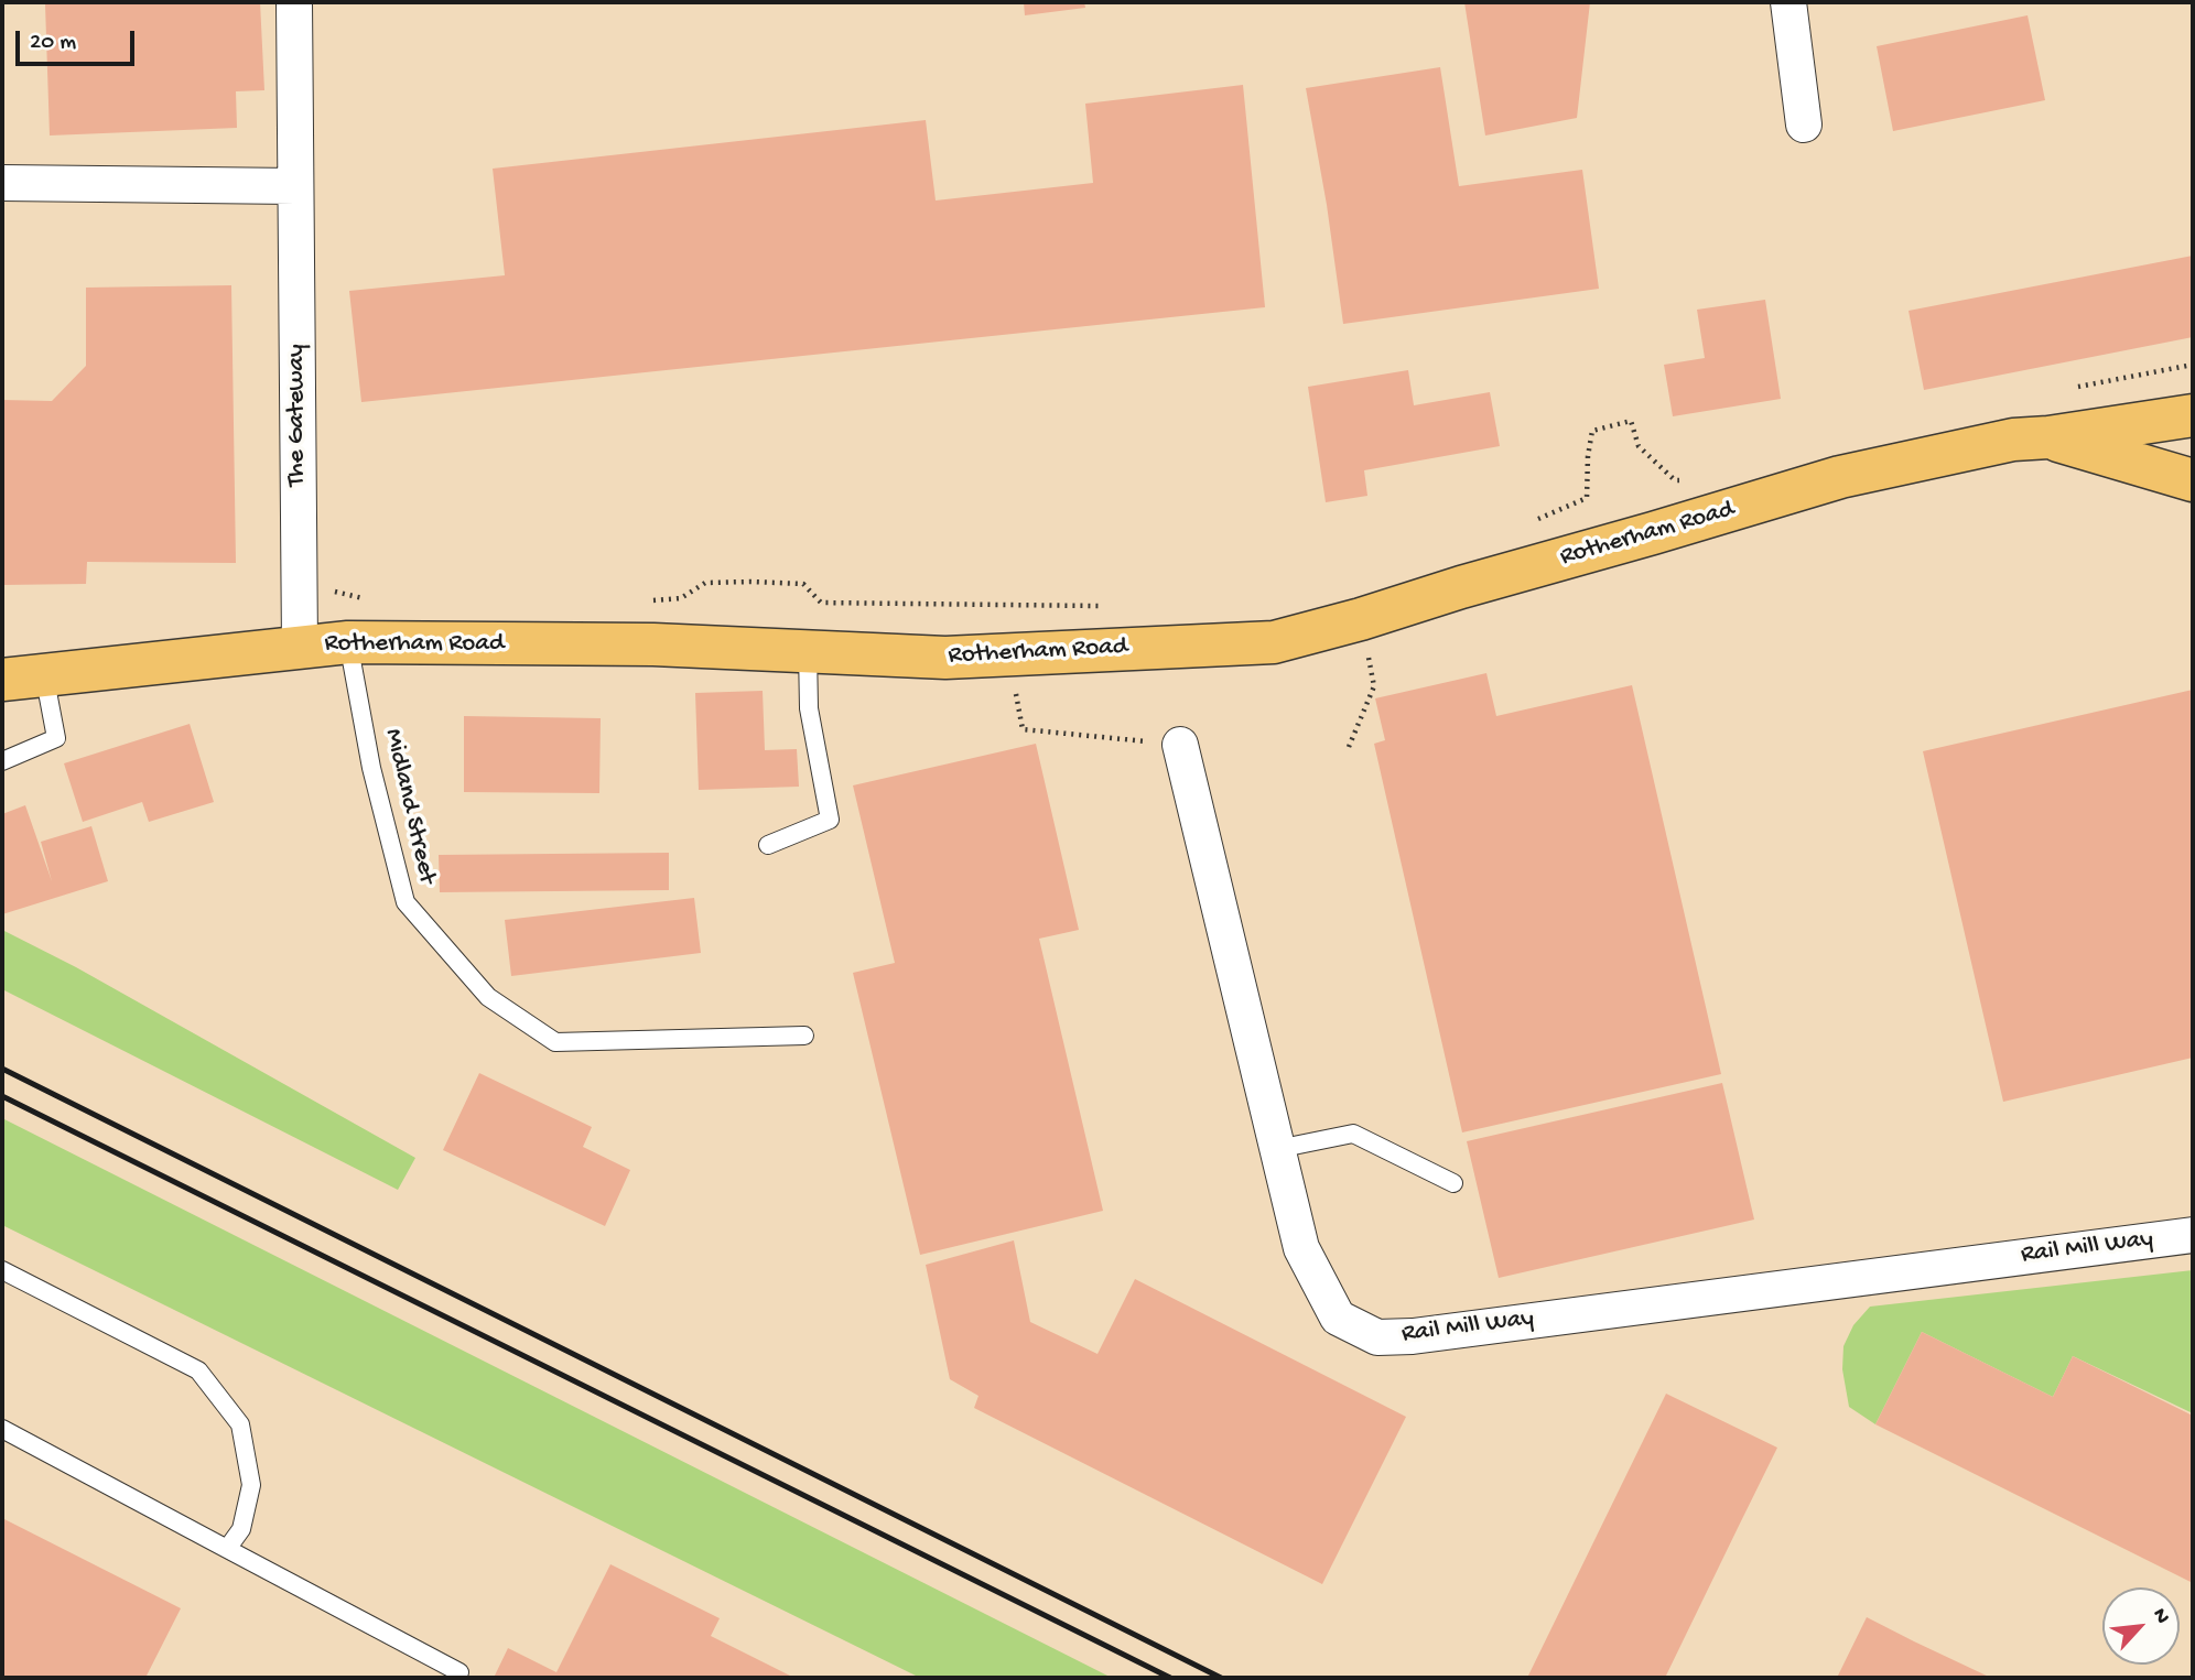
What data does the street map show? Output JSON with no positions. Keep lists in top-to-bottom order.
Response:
{
  "streets": {
    "main road": ["Rotherham Road"],
    "street": ["The Gateway", "Rail Mill Way"],
    "lane": ["Midland Street"]
  },
  "crossings": [
    ["The Gateway", "Rotherham Road"],
    ["Rotherham Road", "Midland Street"]
  ],
  "scale_bar": "20 m",
  "north": "top right"
}
